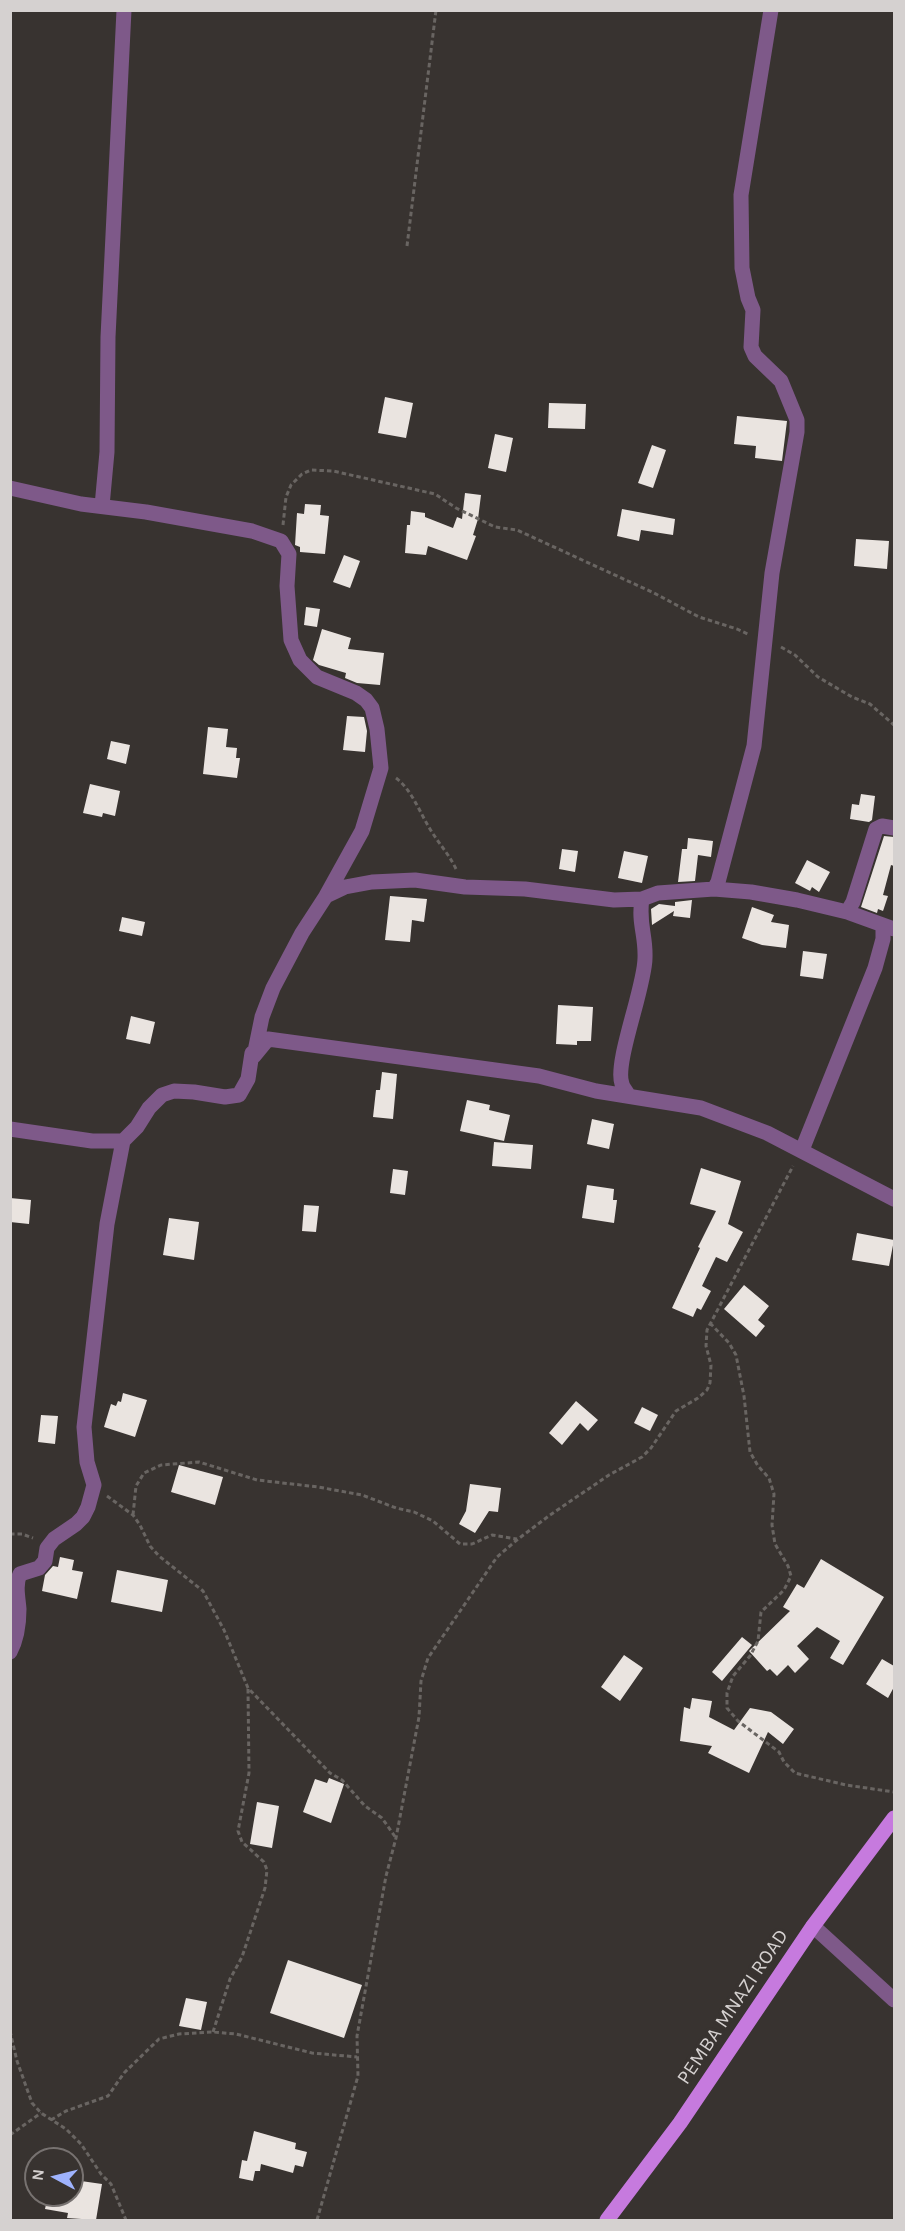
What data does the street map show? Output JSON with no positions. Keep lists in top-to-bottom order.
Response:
{
  "streets": {
    "main road": ["PEMBA MNAZI ROAD"]
  },
  "north": "left"
}
